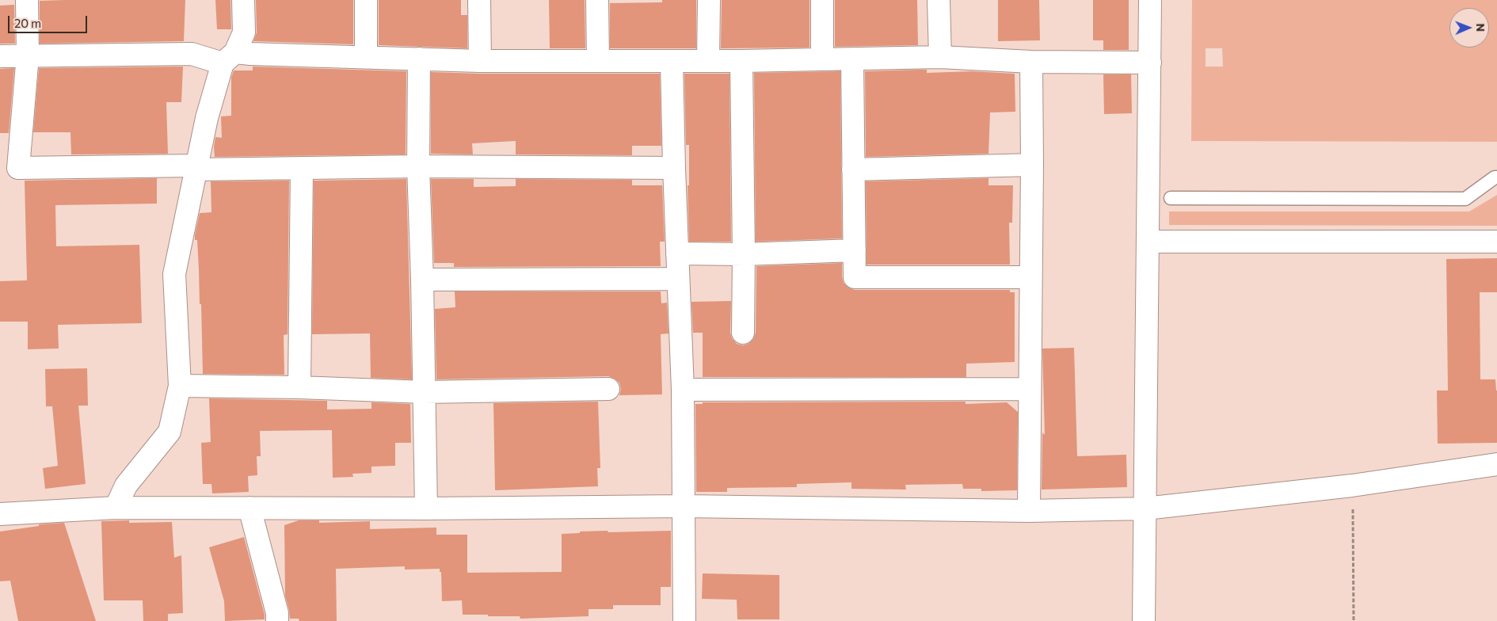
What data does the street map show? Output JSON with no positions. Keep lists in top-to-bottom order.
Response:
{
  "scale_bar": "20 m",
  "north": "right"
}
